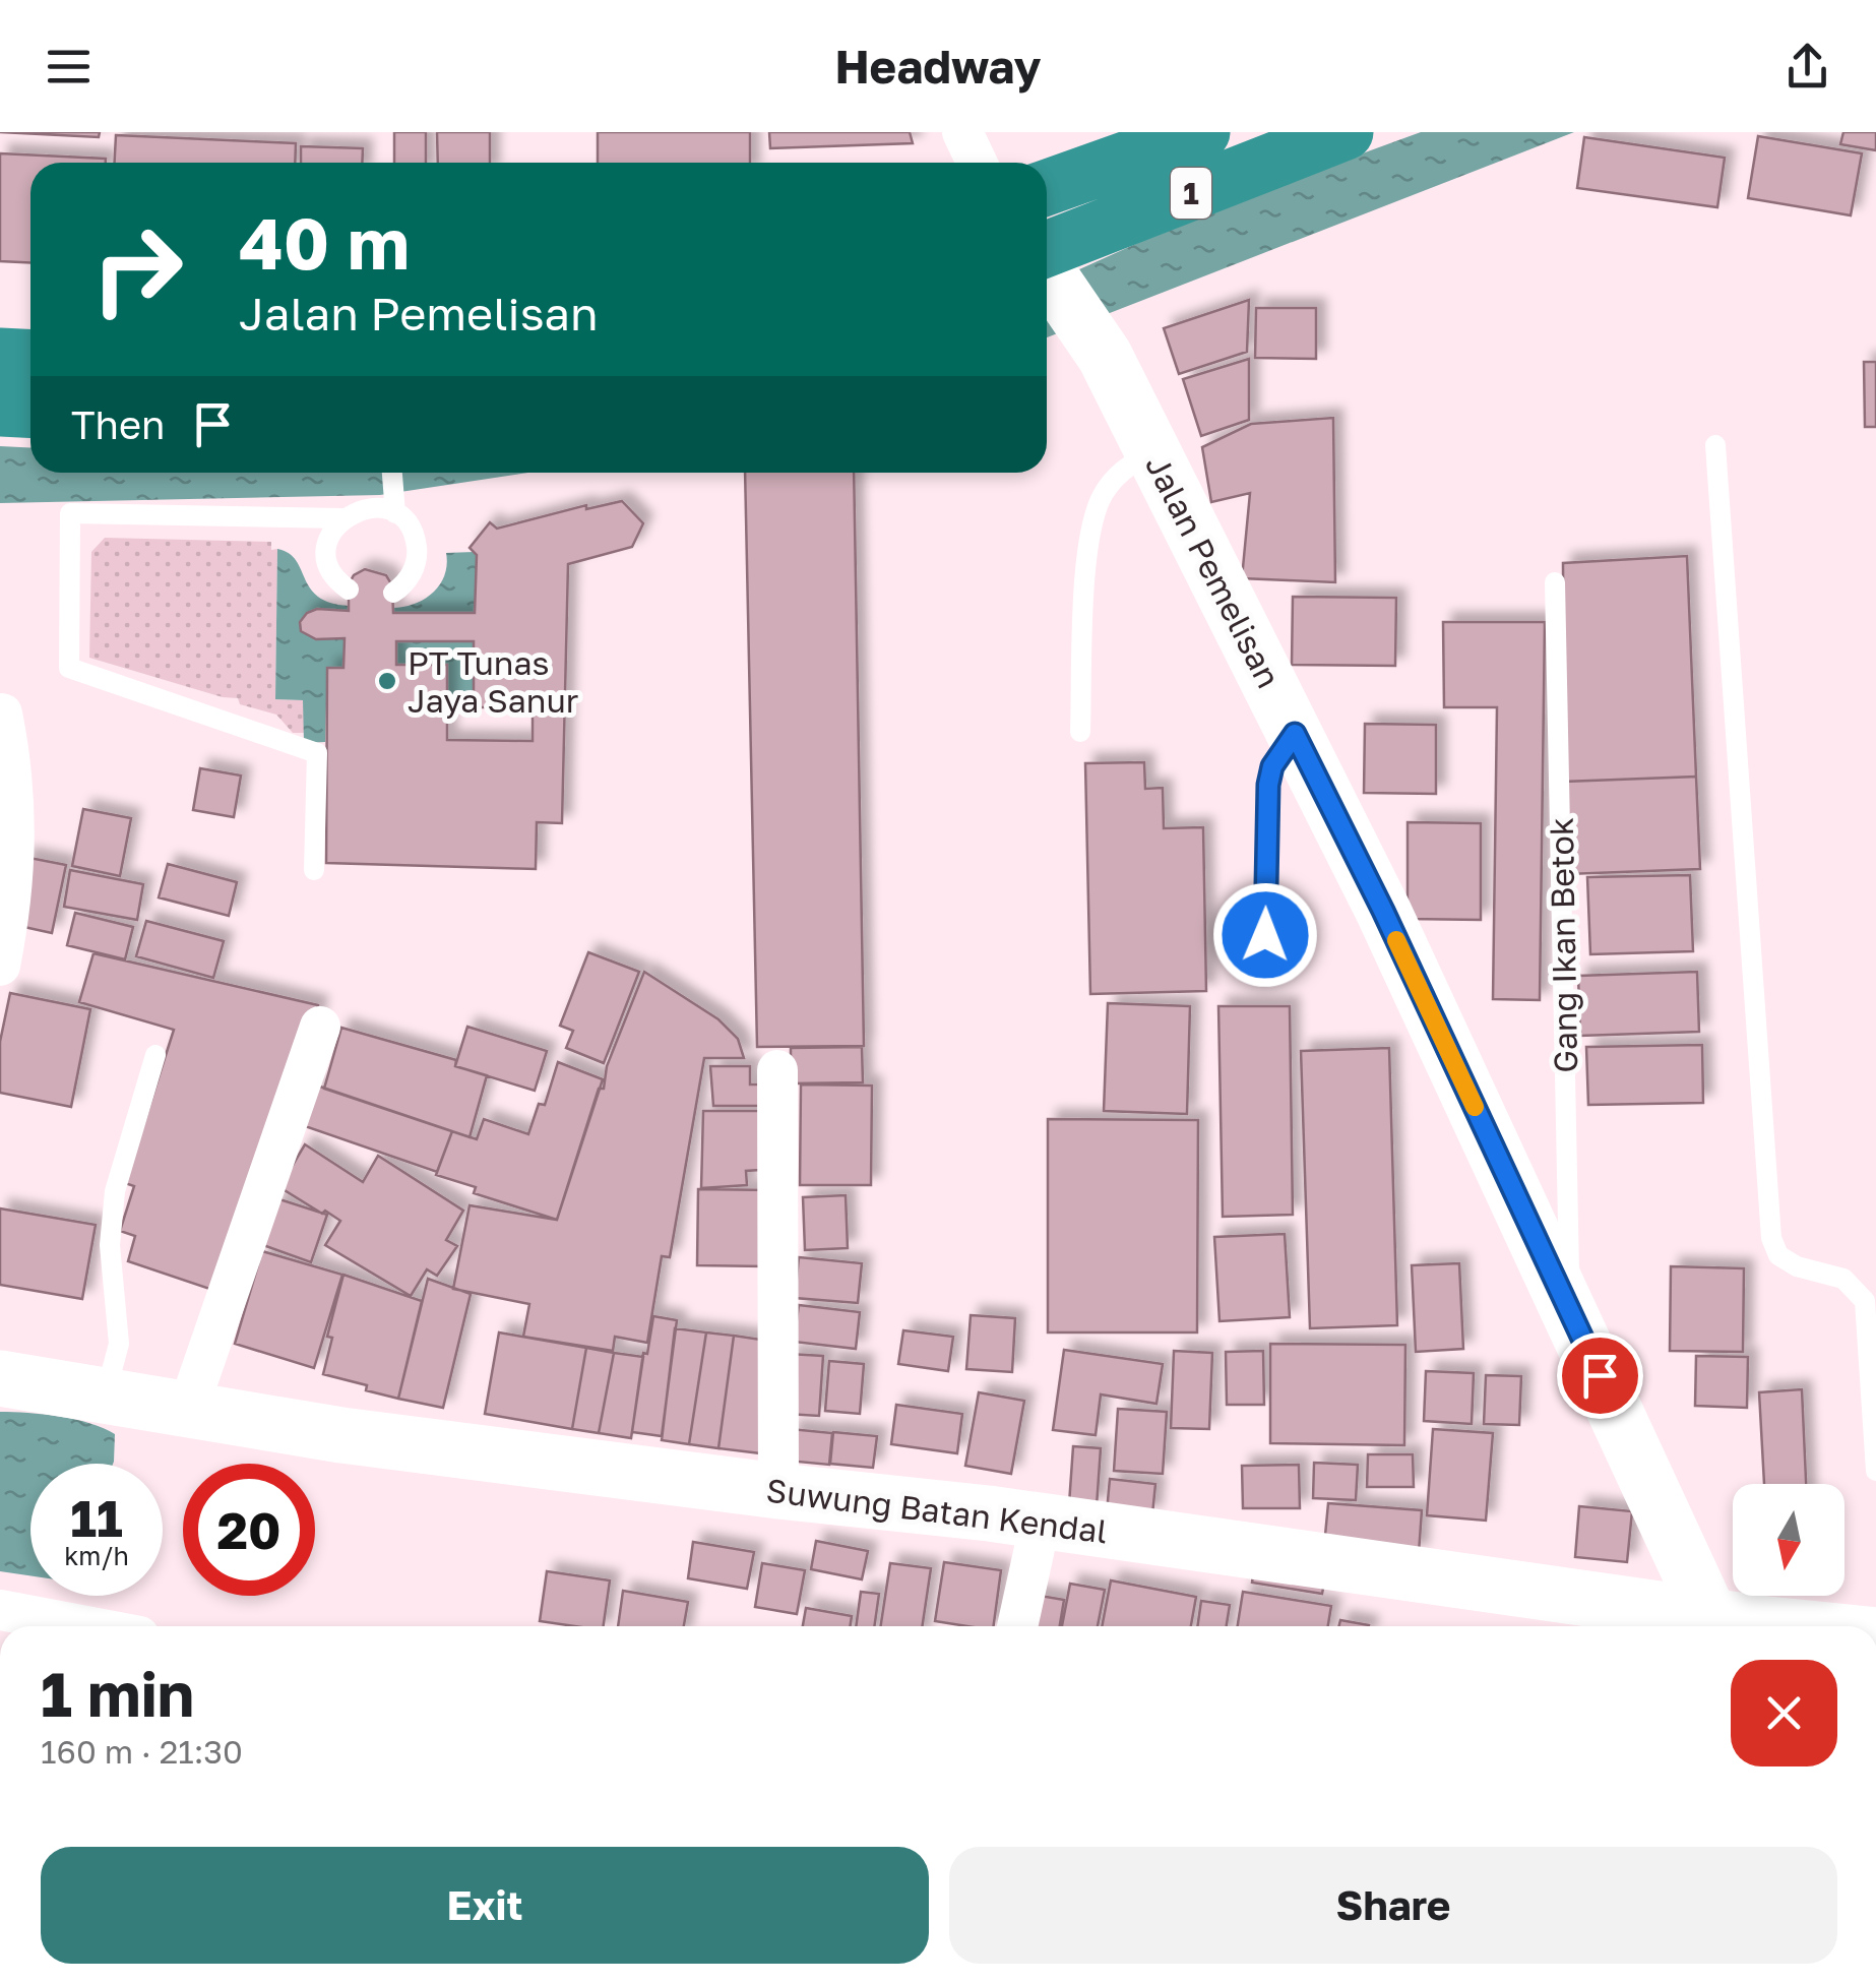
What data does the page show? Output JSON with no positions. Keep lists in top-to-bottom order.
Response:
{
  "streets": {
    "highway": ["1"],
    "street": ["Jalan Pemelisan", "Suwung Batan Kendal"],
    "lane": ["Gang Ikan Betok"]
  },
  "crossings": [
    ["Jalan Pemelisan", "Gang Ikan Betok"],
    ["Jalan Pemelisan", "Suwung Batan Kendal"]
  ],
  "places": ["PT Tunas Jaya Sanur"],
  "north": "bottom",
  "page": {
    "header": "Headway",
    "turn": ["40 m", "Jalan Pemelisan"],
    "then": "Then",
    "speed": "11 km/h",
    "limit": "20",
    "heading": ["1 min", "160 m · 21:30"],
    "buttons": ["Exit", "Share"]
  }
}
